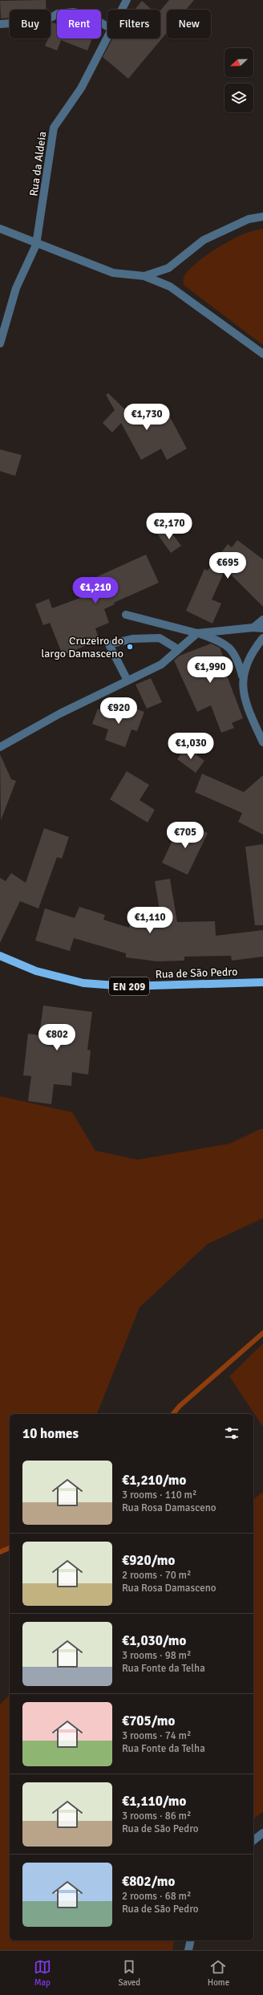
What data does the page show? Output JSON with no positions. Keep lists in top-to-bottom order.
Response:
{
  "streets": {
    "main road": ["Rua de São Pedro", "EN 209"],
    "street": ["Rua da Aldeia"]
  },
  "places": ["Cruzeiro do largo Damasceno"],
  "north": "left",
  "page": {
    "chip": [
      "Buy",
      "Rent",
      "Filters",
      "New"
    ],
    "price": [
      "€1,730",
      "€2,170",
      "€695",
      "€1,210",
      "€1,990",
      "€920",
      "€1,030",
      "€705",
      "€1,110",
      "€802"
    ],
    "heading": "10 homes",
    "list": [
      {
        "name": "€1,210/mo",
        "note": "3 rooms · 110 m² · Rua Rosa Damasceno"
      },
      {
        "name": "€920/mo",
        "note": "2 rooms · 70 m² · Rua Rosa Damasceno"
      },
      {
        "name": "€1,030/mo",
        "note": "3 rooms · 98 m² · Rua Fonte da Telha"
      },
      {
        "name": "€705/mo",
        "note": "3 rooms · 74 m² · Rua Fonte da Telha"
      },
      {
        "name": "€1,110/mo",
        "note": "3 rooms · 86 m² · Rua de São Pedro"
      },
      {
        "name": "€802/mo",
        "note": "2 rooms · 68 m² · Rua de São Pedro"
      }
    ],
    "tabs": ["Map", "Saved", "Home"]
  }
}
